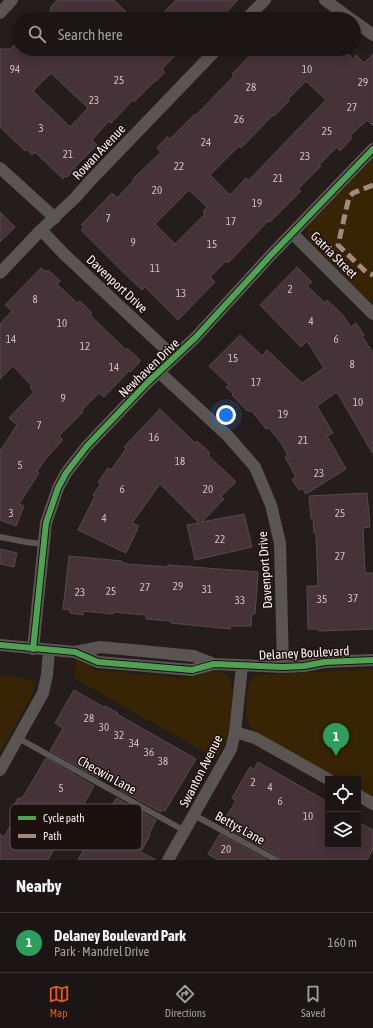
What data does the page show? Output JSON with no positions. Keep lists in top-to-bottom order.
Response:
{
  "streets": {
    "street": [
      "Rowan Avenue",
      "Gatria Street",
      "Davenport Drive",
      "Newhaven Drive",
      "Delaney Boulevard",
      "Swanton Avenue"
    ],
    "lane": ["Checwin Lane", "Bettys Lane"]
  },
  "crossings": [
    ["Rowan Avenue", "Davenport Drive"],
    ["Gatria Street", "Newhaven Drive"],
    ["Davenport Drive", "Newhaven Drive"],
    ["Davenport Drive", "Delaney Boulevard"],
    ["Newhaven Drive", "Delaney Boulevard"],
    ["Delaney Boulevard", "Swanton Avenue"],
    ["Swanton Avenue", "Checwin Lane"],
    ["Swanton Avenue", "Bettys Lane"]
  ],
  "house_numbers": [
    "94",
    "10",
    "25",
    "29",
    "28",
    "23",
    "27",
    "26",
    "3",
    "25",
    "24",
    "21",
    "23",
    "22",
    "21",
    "20",
    "19",
    "7",
    "17",
    "9",
    "15",
    "11",
    "2",
    "13",
    "8",
    "4",
    "10",
    "14",
    "6",
    "12",
    "15",
    "8",
    "14",
    "17",
    "9",
    "10",
    "19",
    "7",
    "16",
    "21",
    "18",
    "5",
    "23",
    "6",
    "20",
    "3",
    "25",
    "4",
    "22",
    "27",
    "29",
    "27",
    "31",
    "25",
    "23",
    "37",
    "35",
    "33",
    "28",
    "30",
    "32",
    "34",
    "36",
    "38",
    "2",
    "4",
    "5",
    "6",
    "10",
    "20"
  ],
  "legend": ["Cycle path", "Path"],
  "page": {
    "search": "Search here",
    "pins": "1",
    "heading": "Nearby",
    "list": [
      {
        "mark": "1",
        "name": "Delaney Boulevard Park",
        "note": "Park · Mandrel Drive",
        "value": "160 m"
      }
    ],
    "nav": ["Map", "Directions", "Saved"]
  }
}
